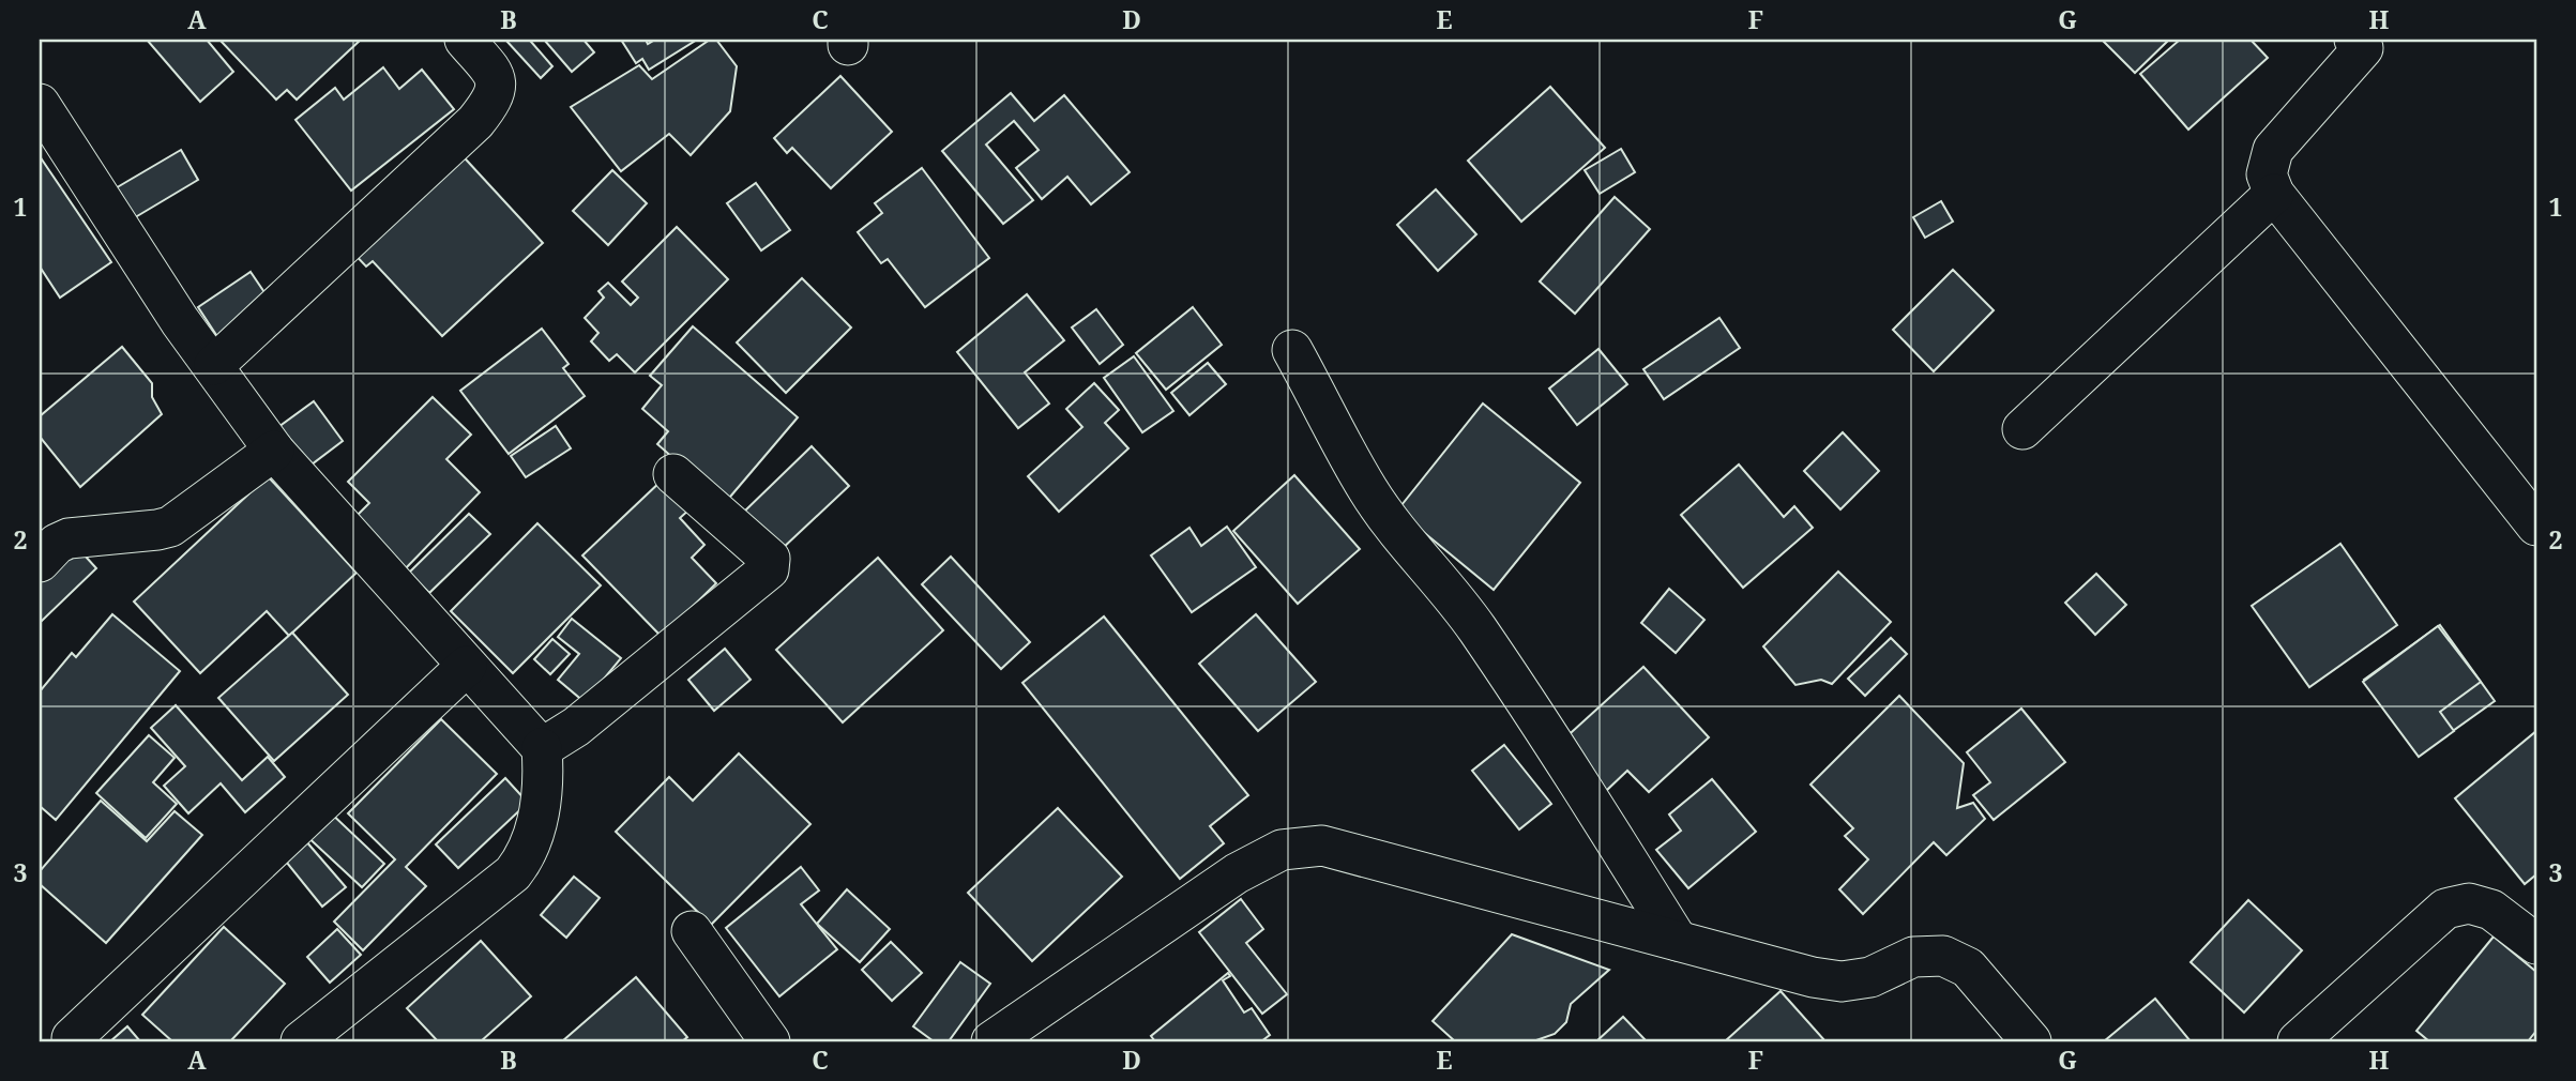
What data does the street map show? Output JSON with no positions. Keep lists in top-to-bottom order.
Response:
{
  "grid": {
    "columns": [
      "A",
      "B",
      "C",
      "D",
      "E",
      "F",
      "G",
      "H"
    ],
    "rows": ["1", "2", "3"]
  }
}
